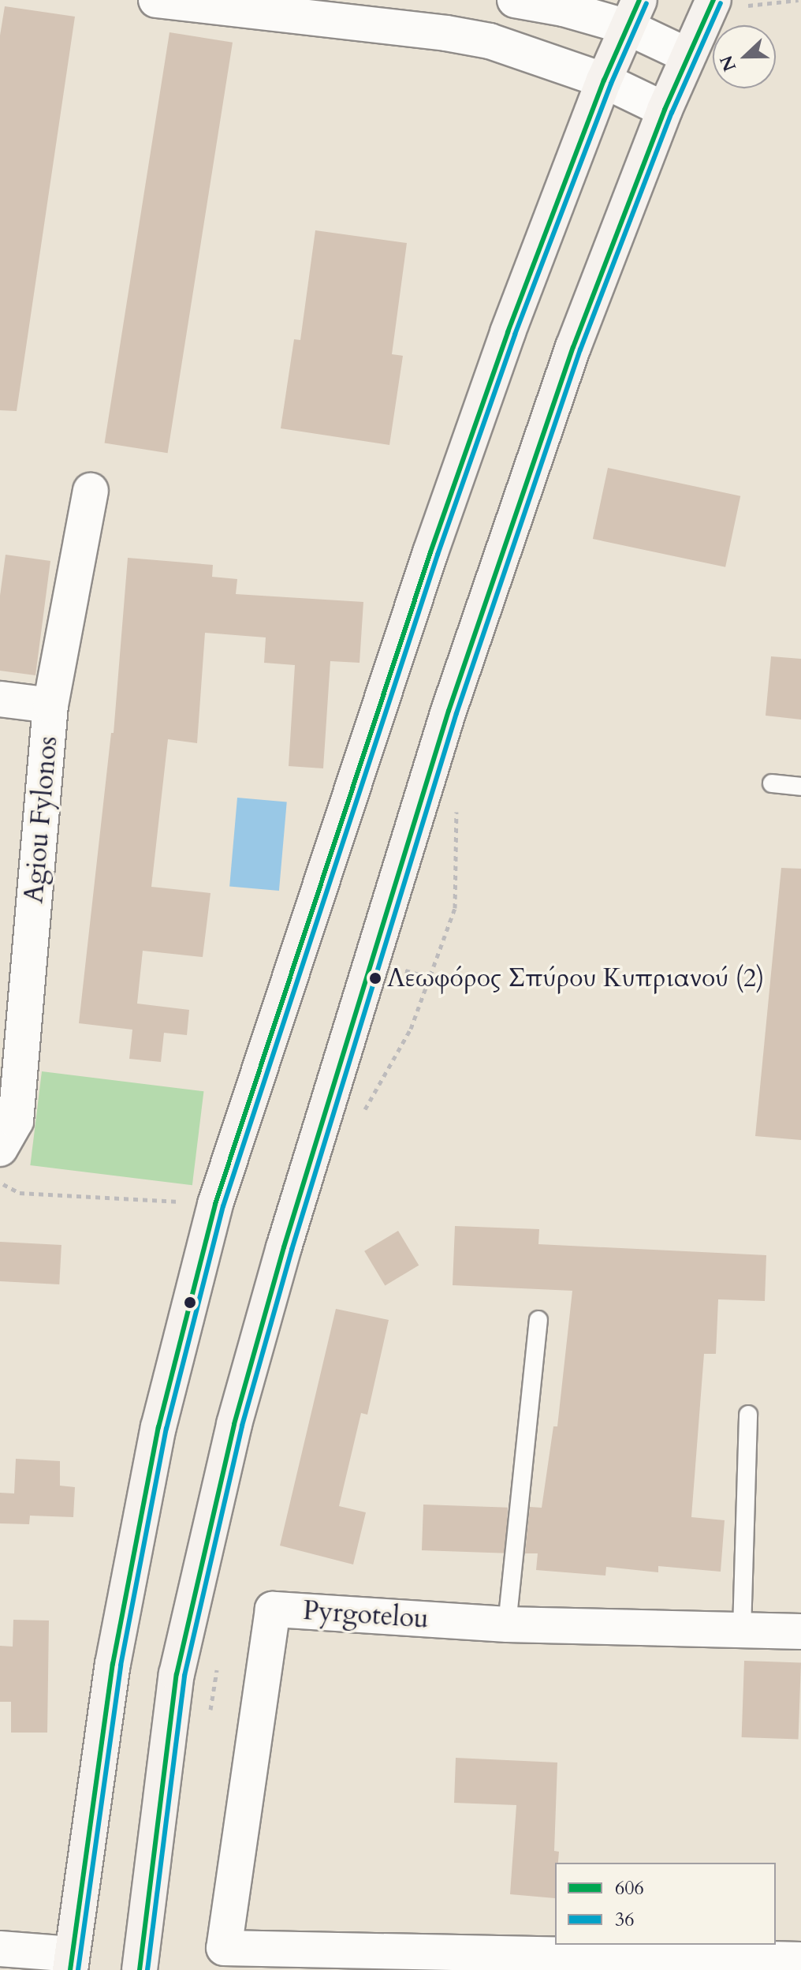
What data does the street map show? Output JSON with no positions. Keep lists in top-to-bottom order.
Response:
{
  "streets": {
    "street": ["Agiou Fylonos", "Pyrgotelou"]
  },
  "places": ["Λεωφόρος Σπύρου Κυπριανού (2)"],
  "lines": ["transit line 606", "transit line 36"],
  "legend": ["606", "36"],
  "north": "left"
}
